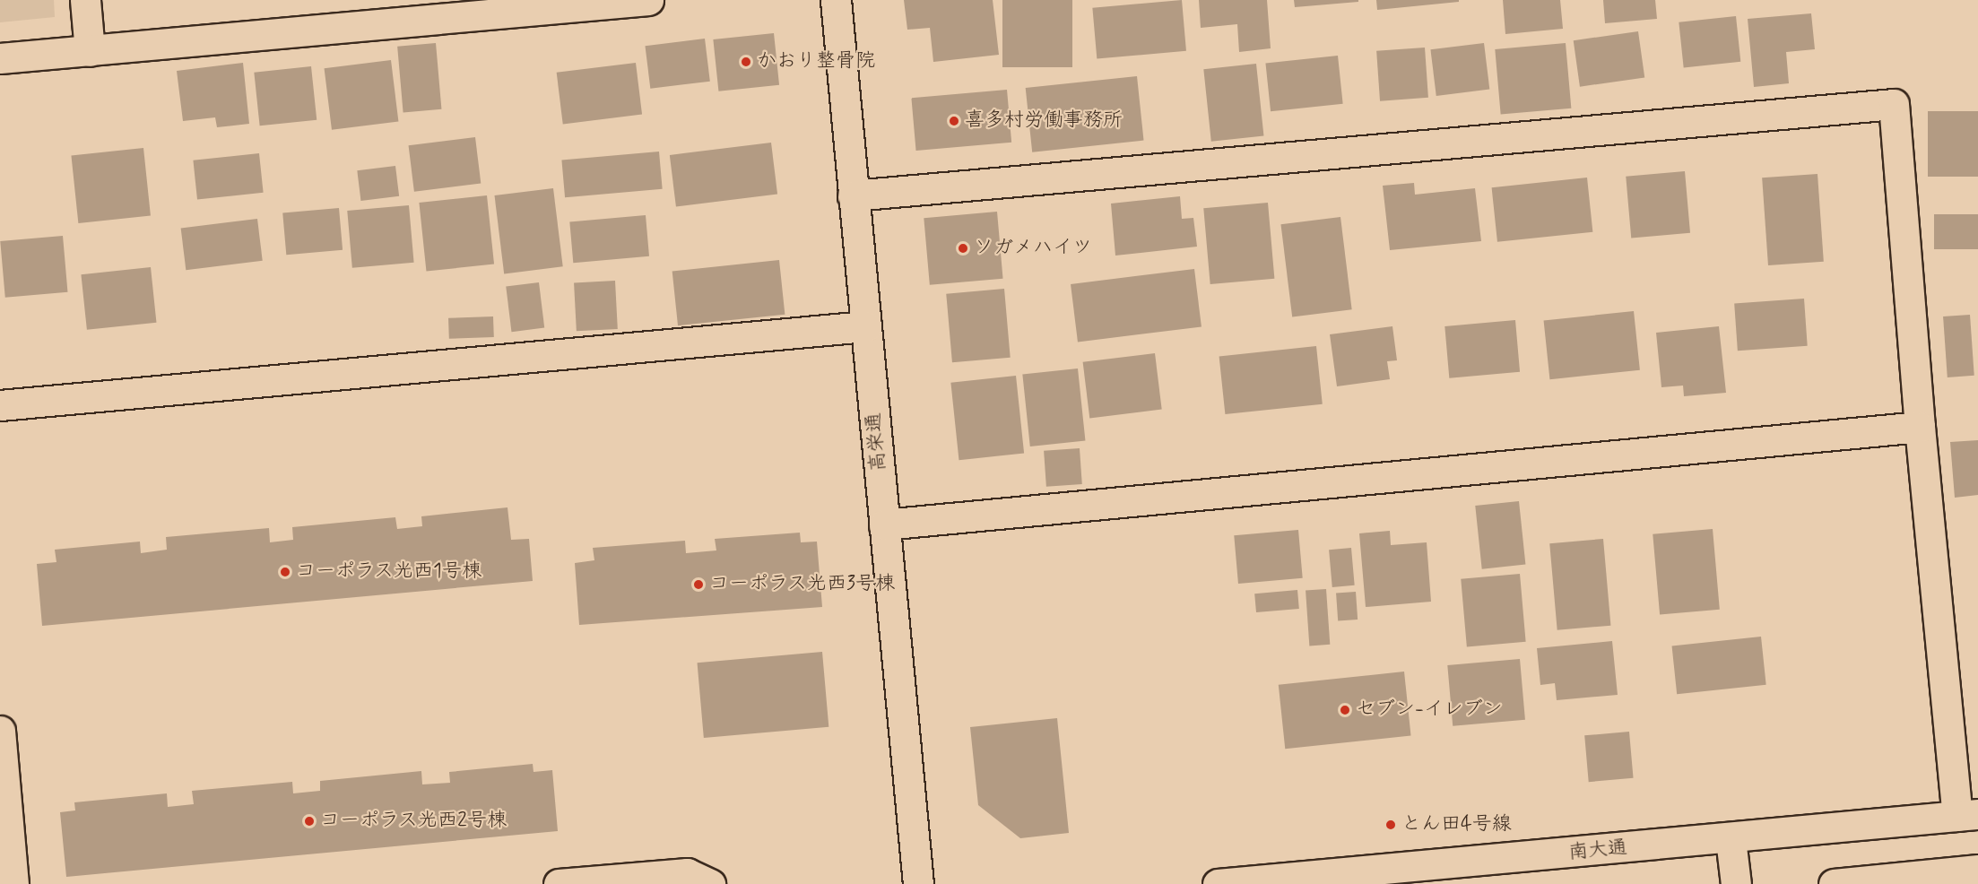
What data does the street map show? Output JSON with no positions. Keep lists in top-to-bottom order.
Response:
{
  "streets": {
    "street": ["高栄通", "南大通"]
  },
  "places": [
    "かおり整骨院",
    "喜多村労働事務所",
    "ソガメハイツ",
    "コーポラス光西1号棟",
    "コーポラス光西3号棟",
    "セブン-イレブン",
    "コーポラス光西2号棟",
    "とん田4号線"
  ]
}
